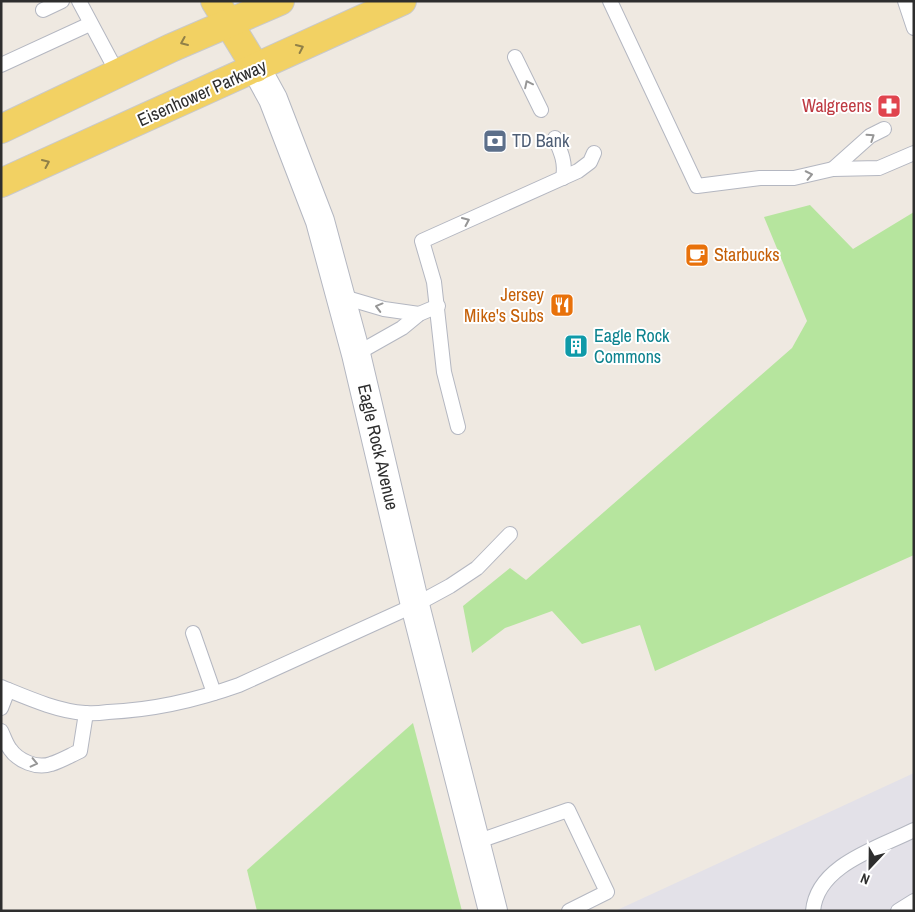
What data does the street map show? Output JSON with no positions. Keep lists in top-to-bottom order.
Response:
{
  "streets": {
    "main road": ["Eisenhower Parkway", "Eagle Rock Avenue"]
  },
  "crossings": [
    ["Eisenhower Parkway", "Eagle Rock Avenue"]
  ],
  "places": {
    "pharmacy": ["Walgreens"],
    "bank": ["TD Bank"],
    "cafe": ["Starbucks"],
    "restaurant": ["Jersey Mike's Subs"],
    "building": ["Eagle Rock Commons"]
  },
  "north": "bottom"
}
